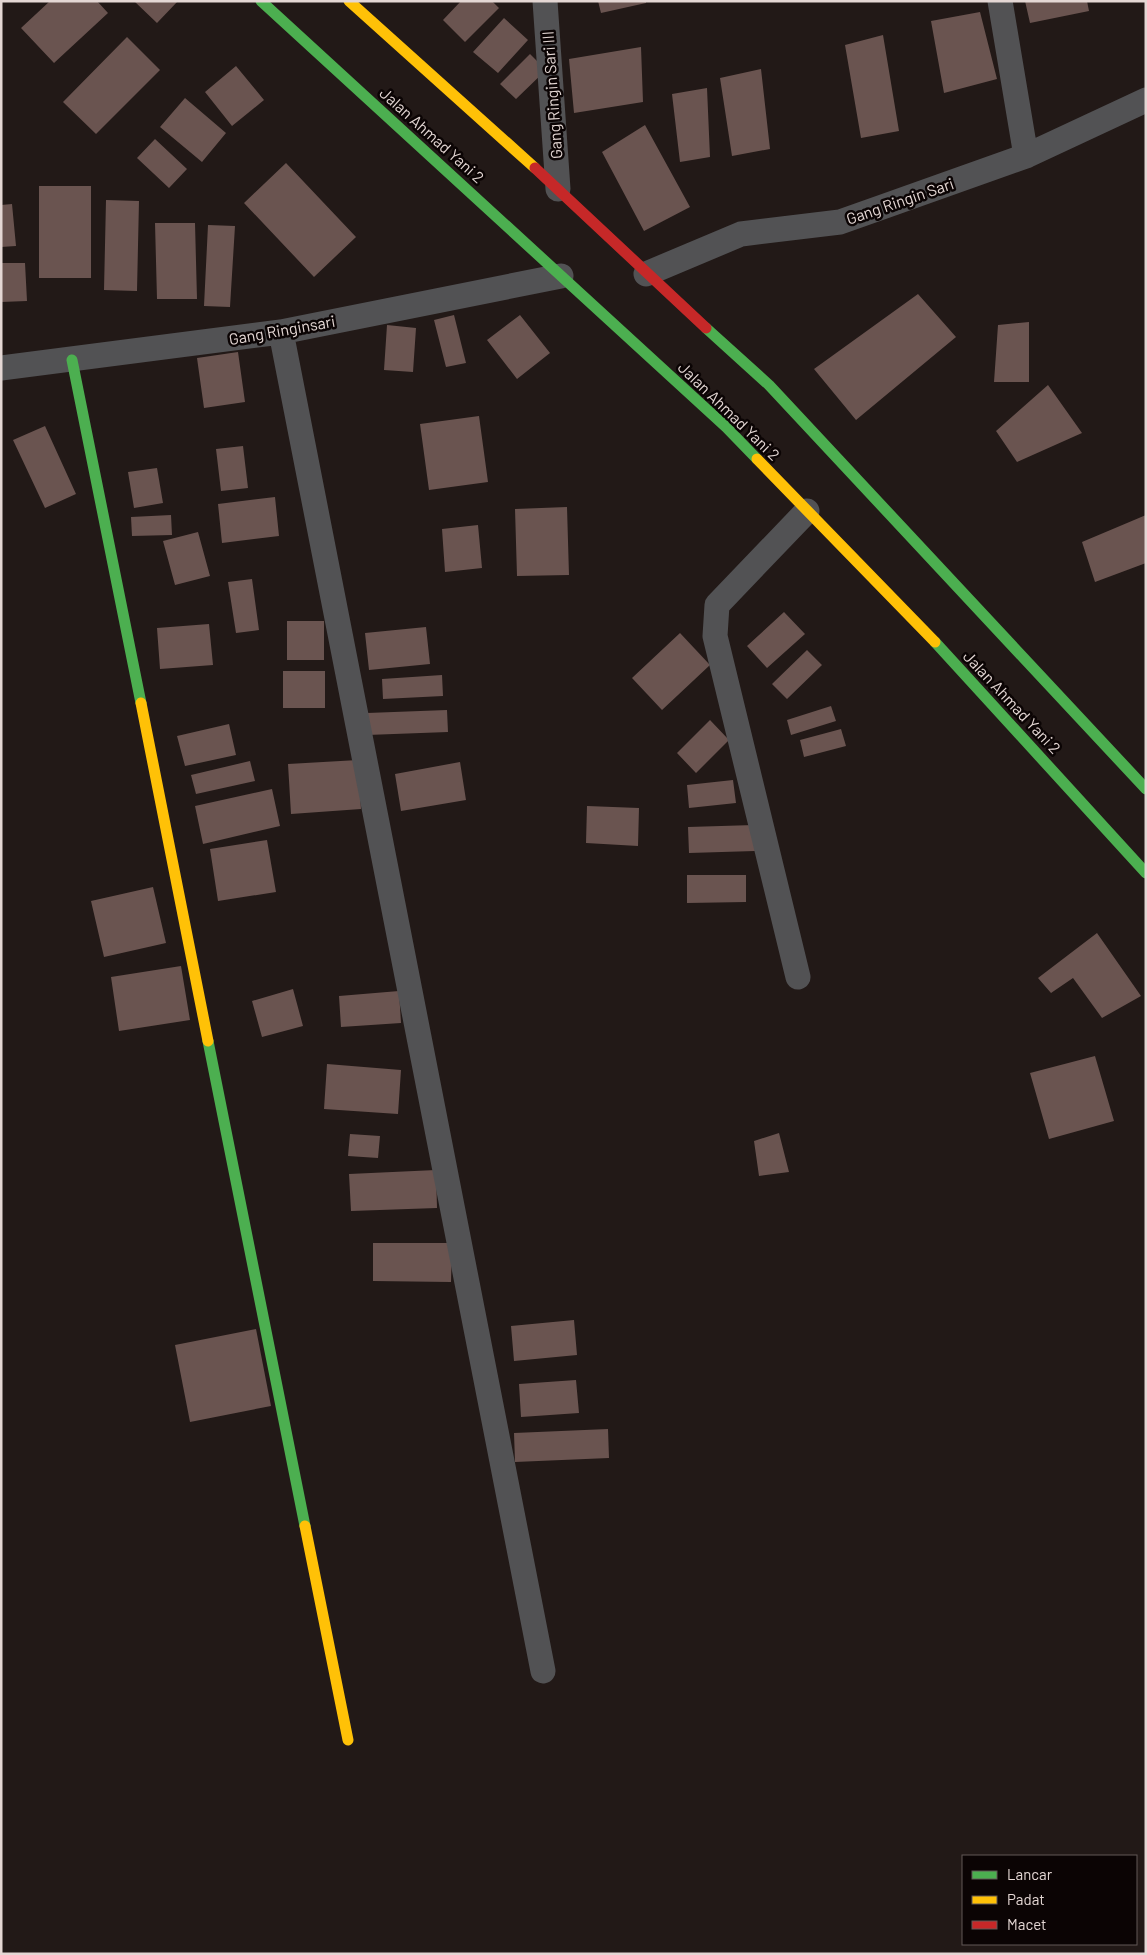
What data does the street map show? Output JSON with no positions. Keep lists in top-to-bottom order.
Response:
{
  "streets": {
    "main road": ["Jalan Ahmad Yani 2"],
    "street": ["Gang Ringin Sari III", "Gang Ringin Sari", "Gang Ringinsari"]
  },
  "crossings": [
    ["Jalan Ahmad Yani 2", "Gang Ringinsari"]
  ],
  "legend": ["Lancar", "Padat", "Macet"]
}
